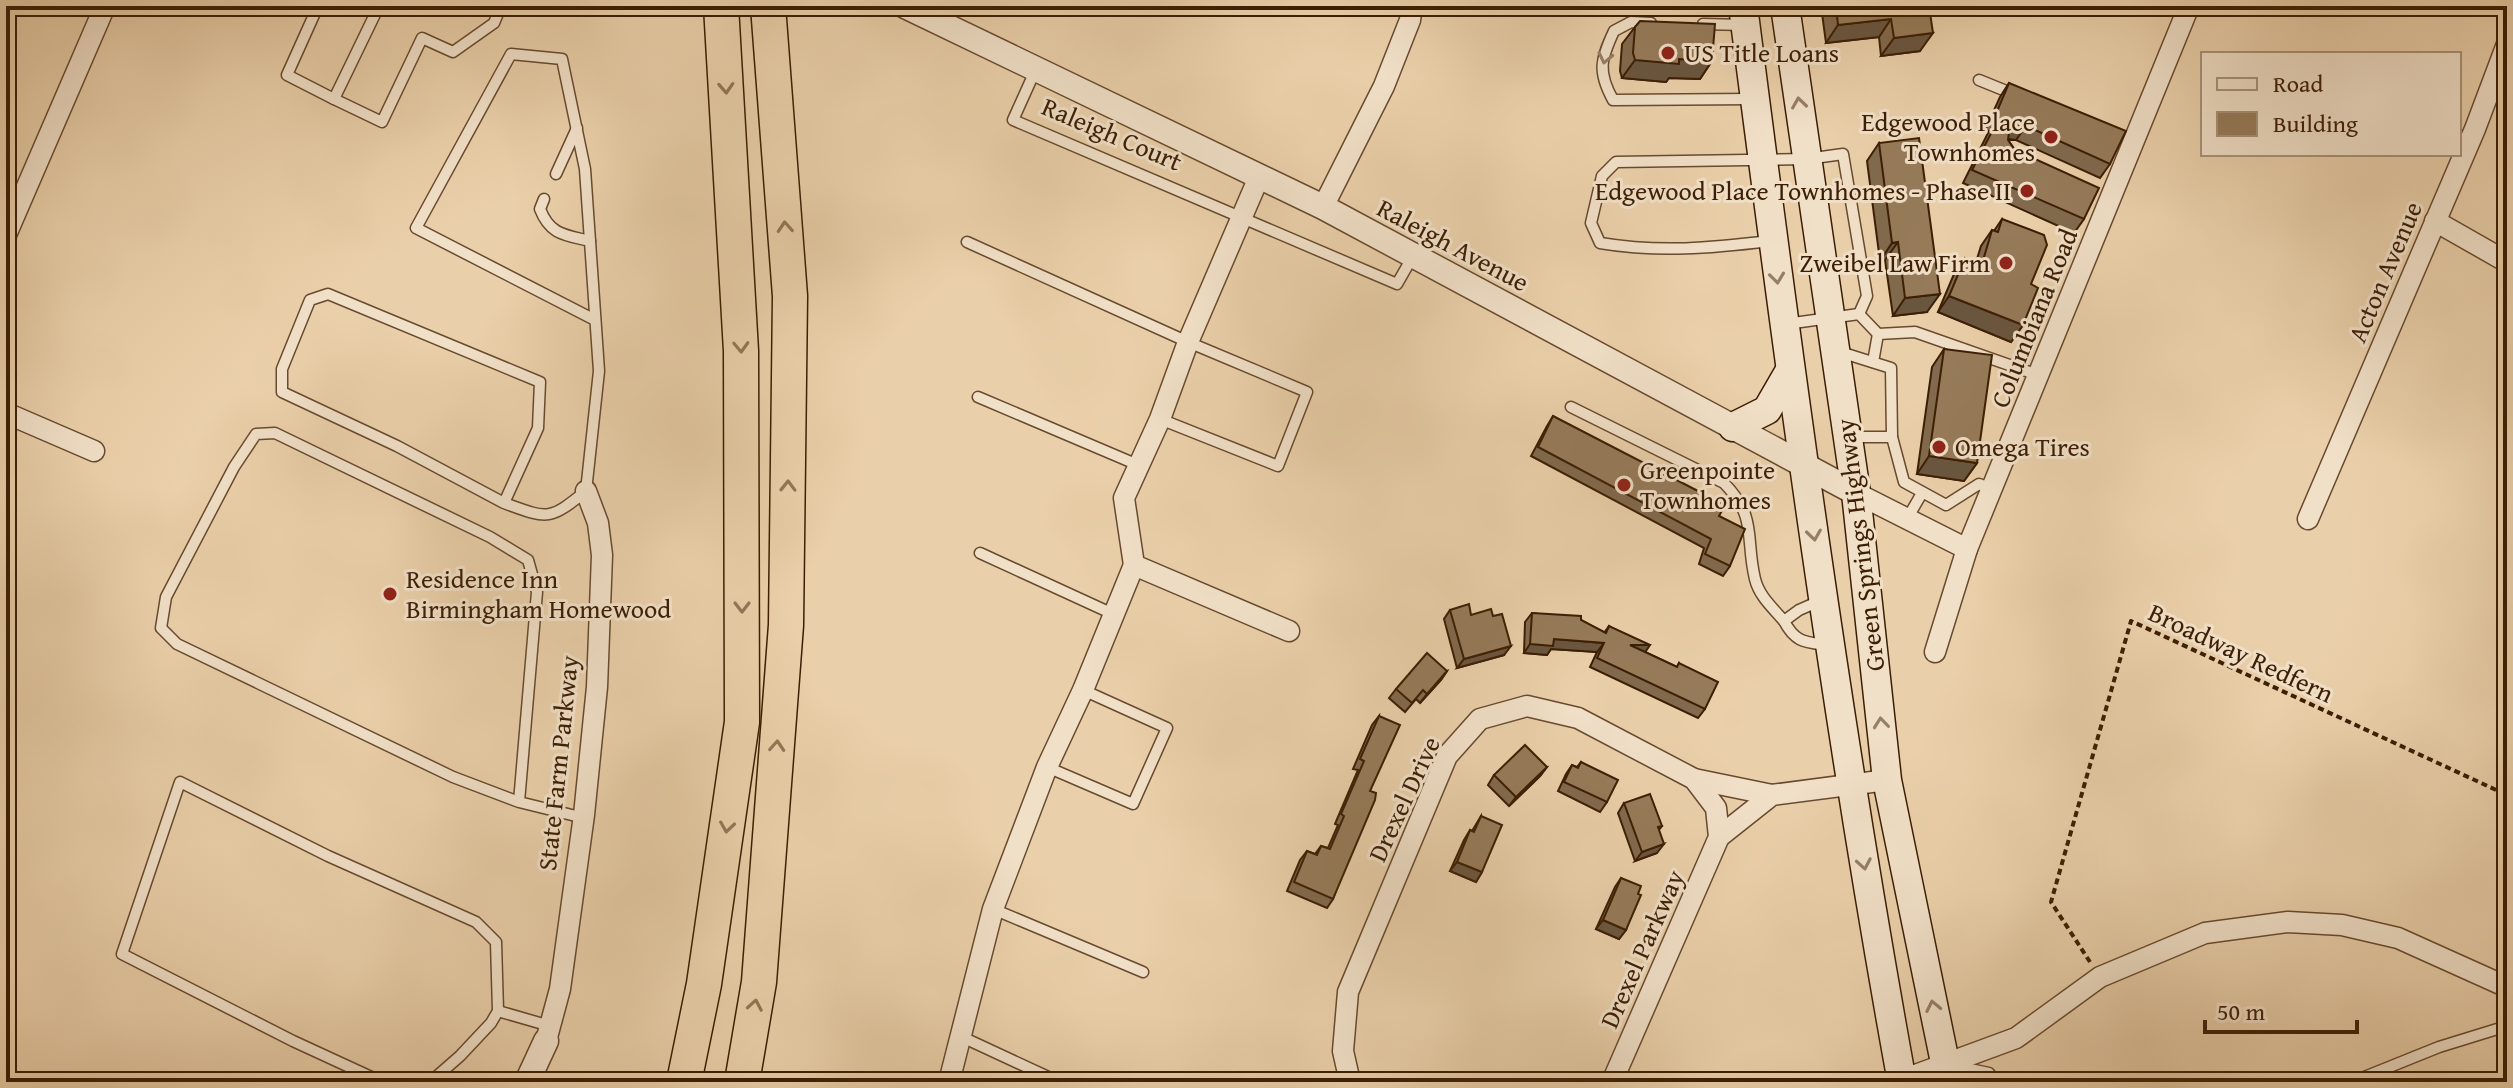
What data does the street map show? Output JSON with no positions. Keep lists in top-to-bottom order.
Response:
{
  "streets": {
    "main road": ["Green Springs Highway"],
    "street": [
      "Raleigh Avenue",
      "Acton Avenue",
      "Columbiana Road",
      "State Farm Parkway",
      "Drexel Drive",
      "Drexel Parkway"
    ],
    "lane": ["Raleigh Court"],
    "path": ["Broadway Redfern"]
  },
  "crossings": [
    ["Raleigh Court", "Raleigh Avenue"],
    ["Raleigh Avenue", "Columbiana Road"],
    ["Raleigh Avenue", "Green Springs Highway"],
    ["Drexel Drive", "Drexel Parkway"]
  ],
  "places": [
    "US Title Loans",
    "Edgewood Place Townhomes",
    "Edgewood Place Townhomes - Phase II",
    "Zweibel Law Firm",
    "Omega Tires",
    "Greenpointe Townhomes",
    "Residence Inn Birmingham Homewood"
  ],
  "legend": ["Road", "Building"],
  "scale_bar": "50 m"
}
